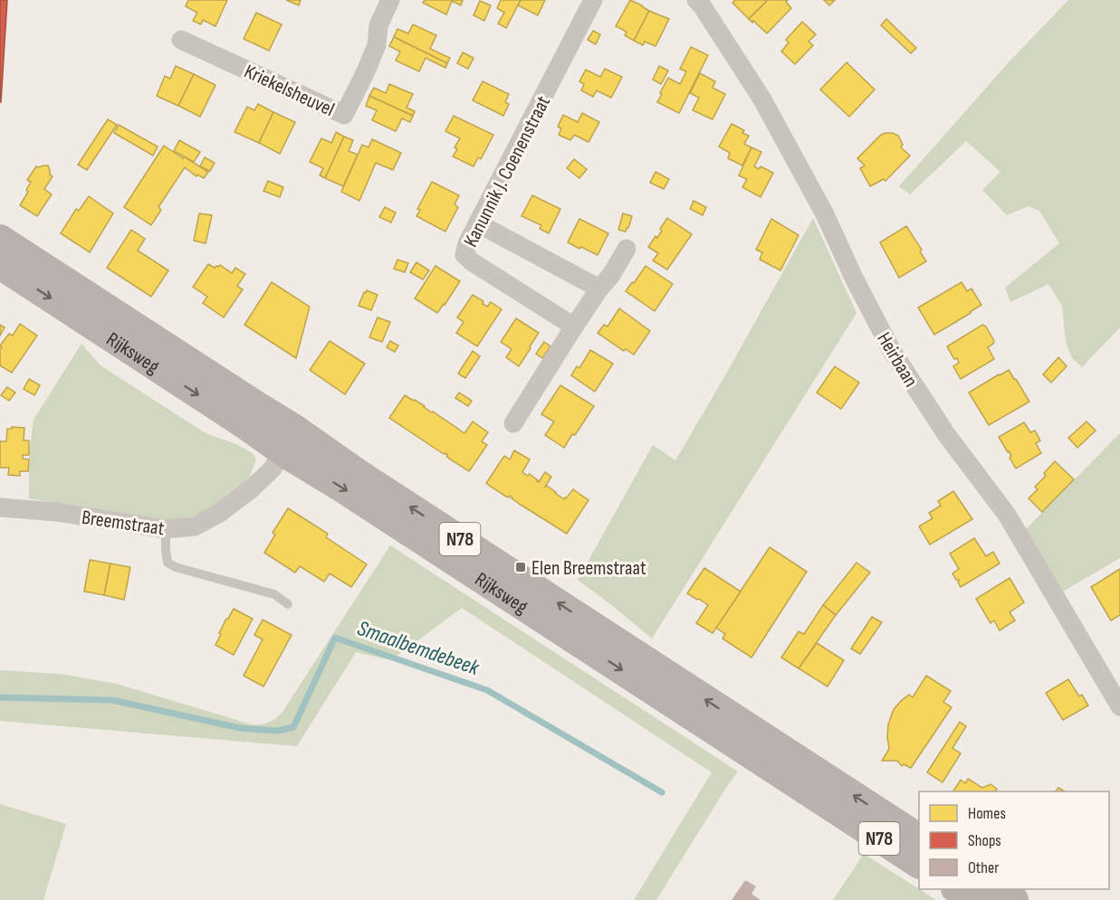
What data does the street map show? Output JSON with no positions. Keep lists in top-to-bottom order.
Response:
{
  "streets": {
    "main road": ["Rijksweg", "N78"],
    "street": [
      "Kriekelsheuvel",
      "Kanunnik J. Coenenstraat",
      "Heirbaan",
      "Breemstraat"
    ]
  },
  "crossings": [
    ["Rijksweg", "Breemstraat"]
  ],
  "water": ["Smaalbemdebeek"],
  "places": {
    "transit": ["Elen Breemstraat"]
  },
  "legend": ["Homes", "Shops", "Other"]
}
